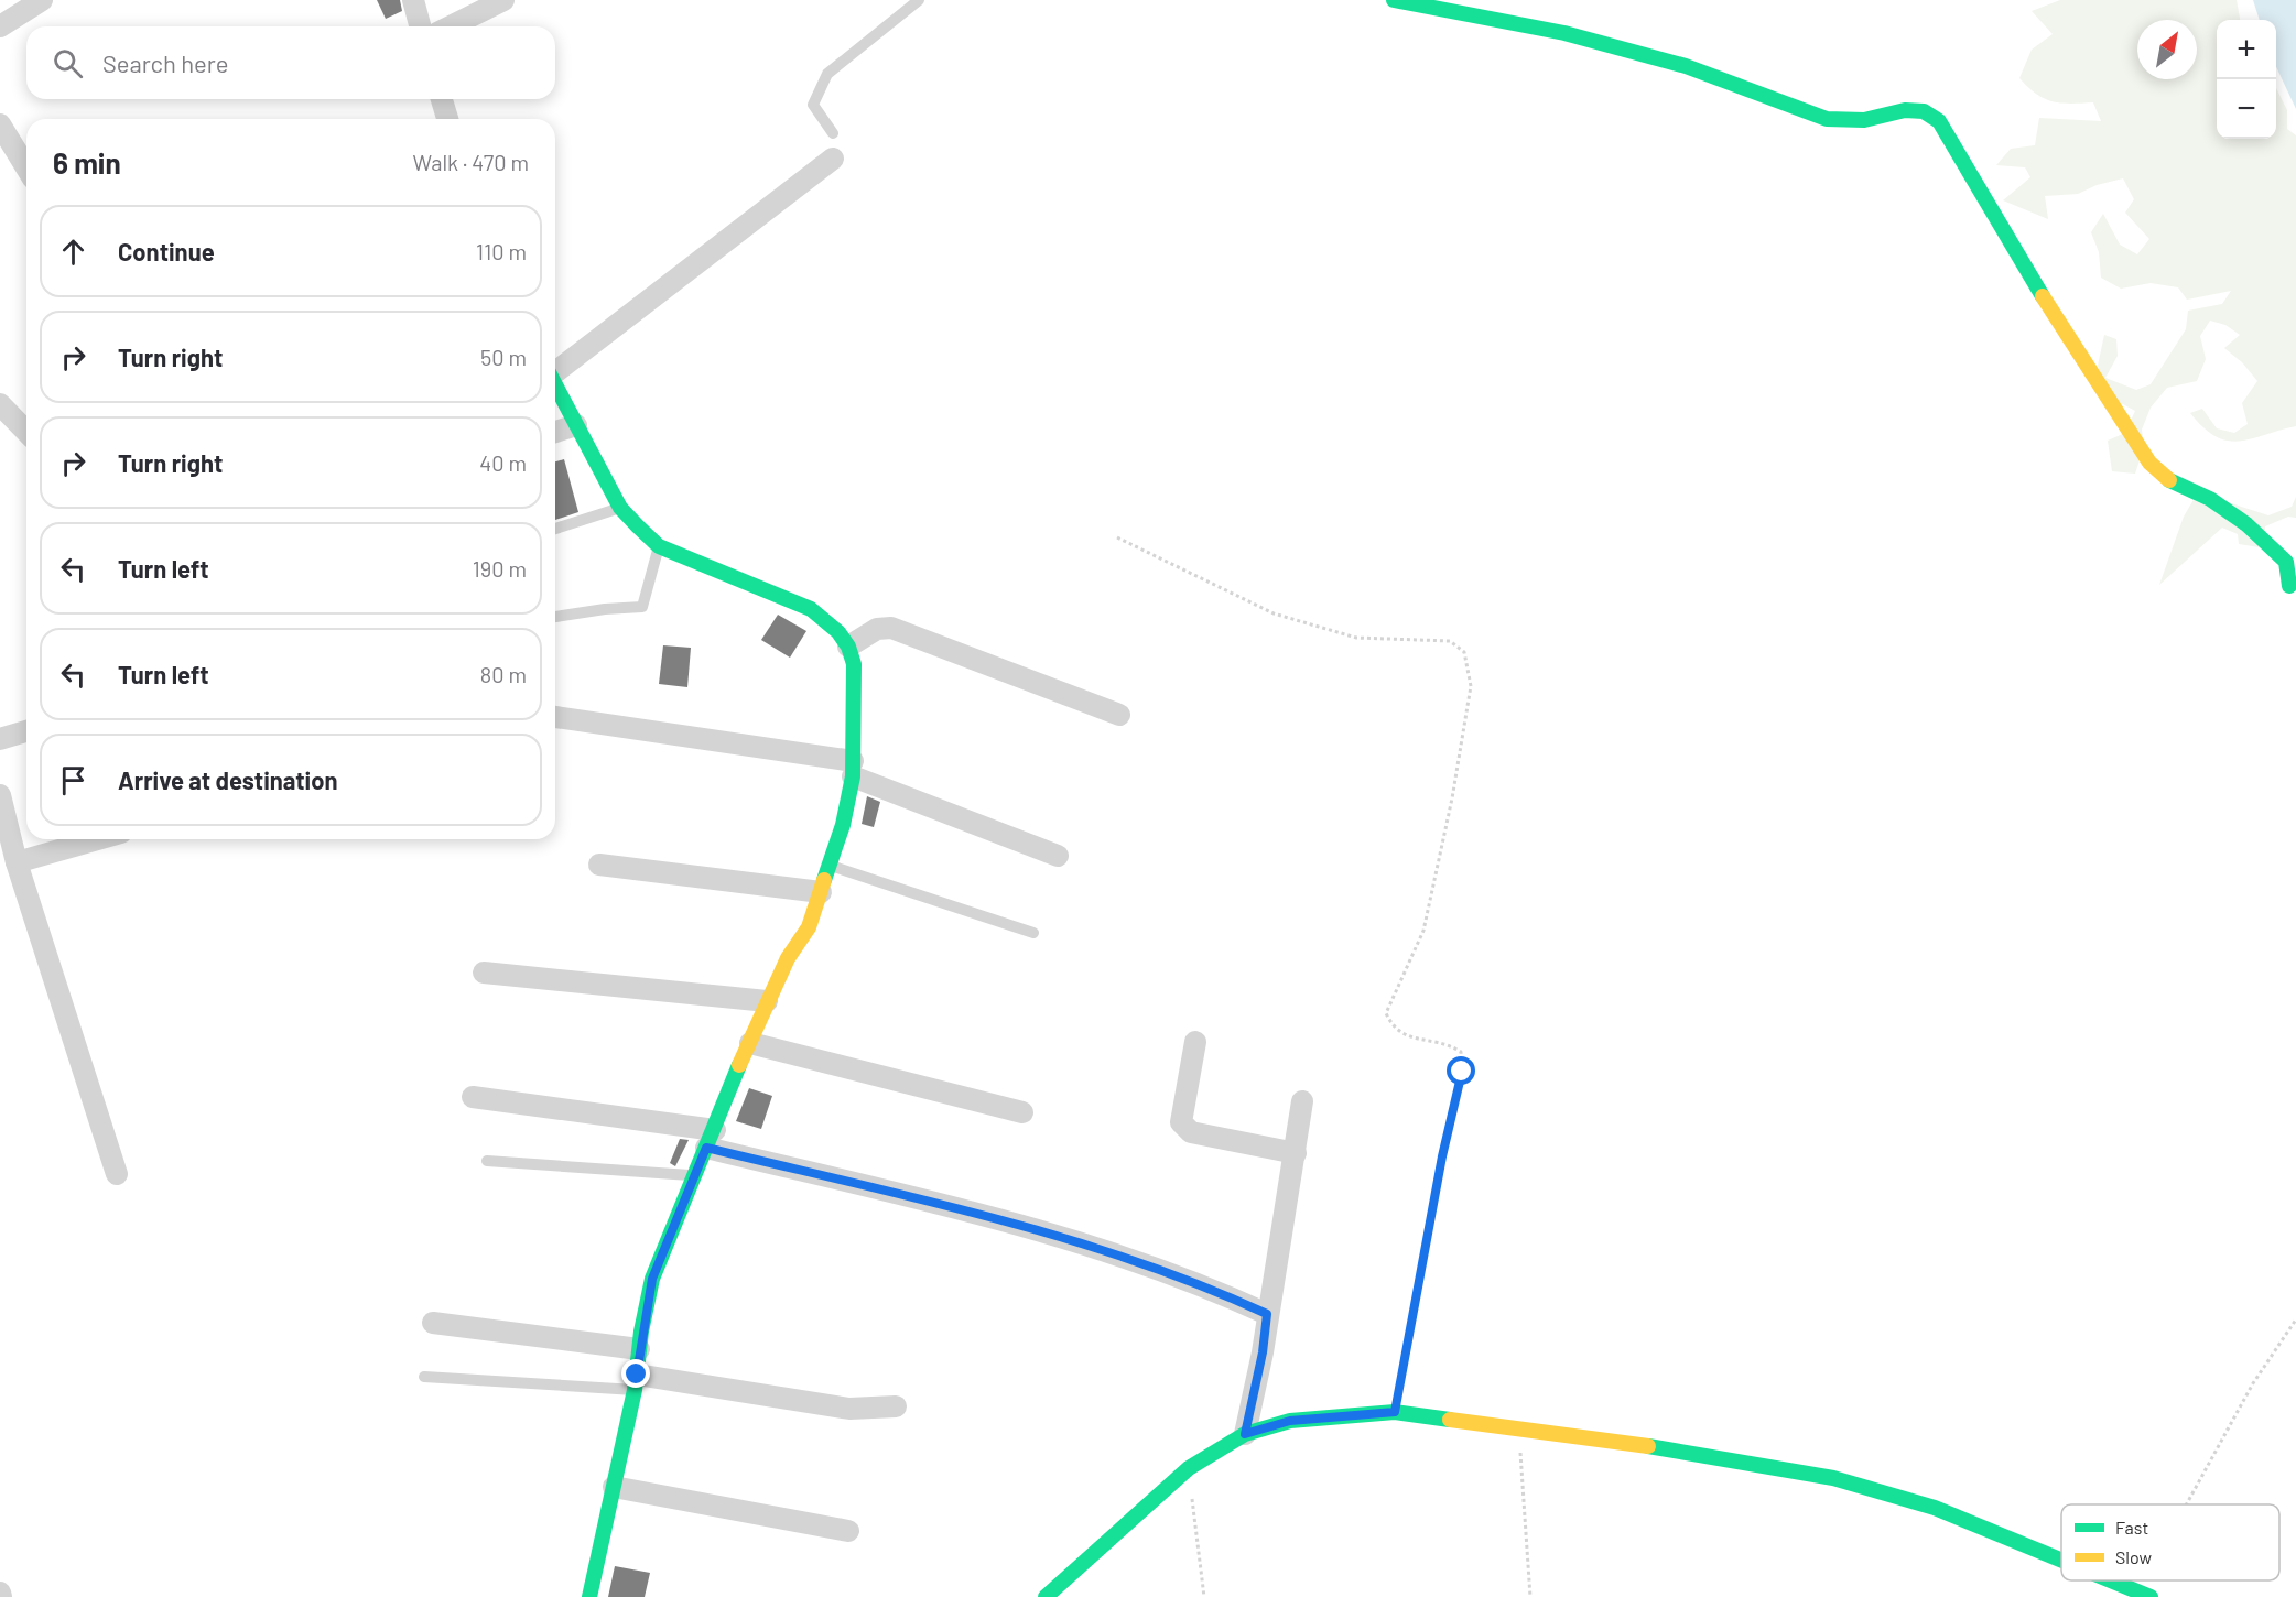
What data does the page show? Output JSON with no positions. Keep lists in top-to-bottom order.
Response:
{
  "legend": ["Fast", "Slow"],
  "north": "top right",
  "page": {
    "map_buttons": ["+", "−"],
    "search": "Search here",
    "heading": ["6 min", "Walk · 470 m"],
    "list": [
      ["Continue", "110 m"],
      ["Turn right", "50 m"],
      ["Turn right", "40 m"],
      ["Turn left", "190 m"],
      ["Turn left", "80 m"],
      "Arrive at destination"
    ]
  }
}
